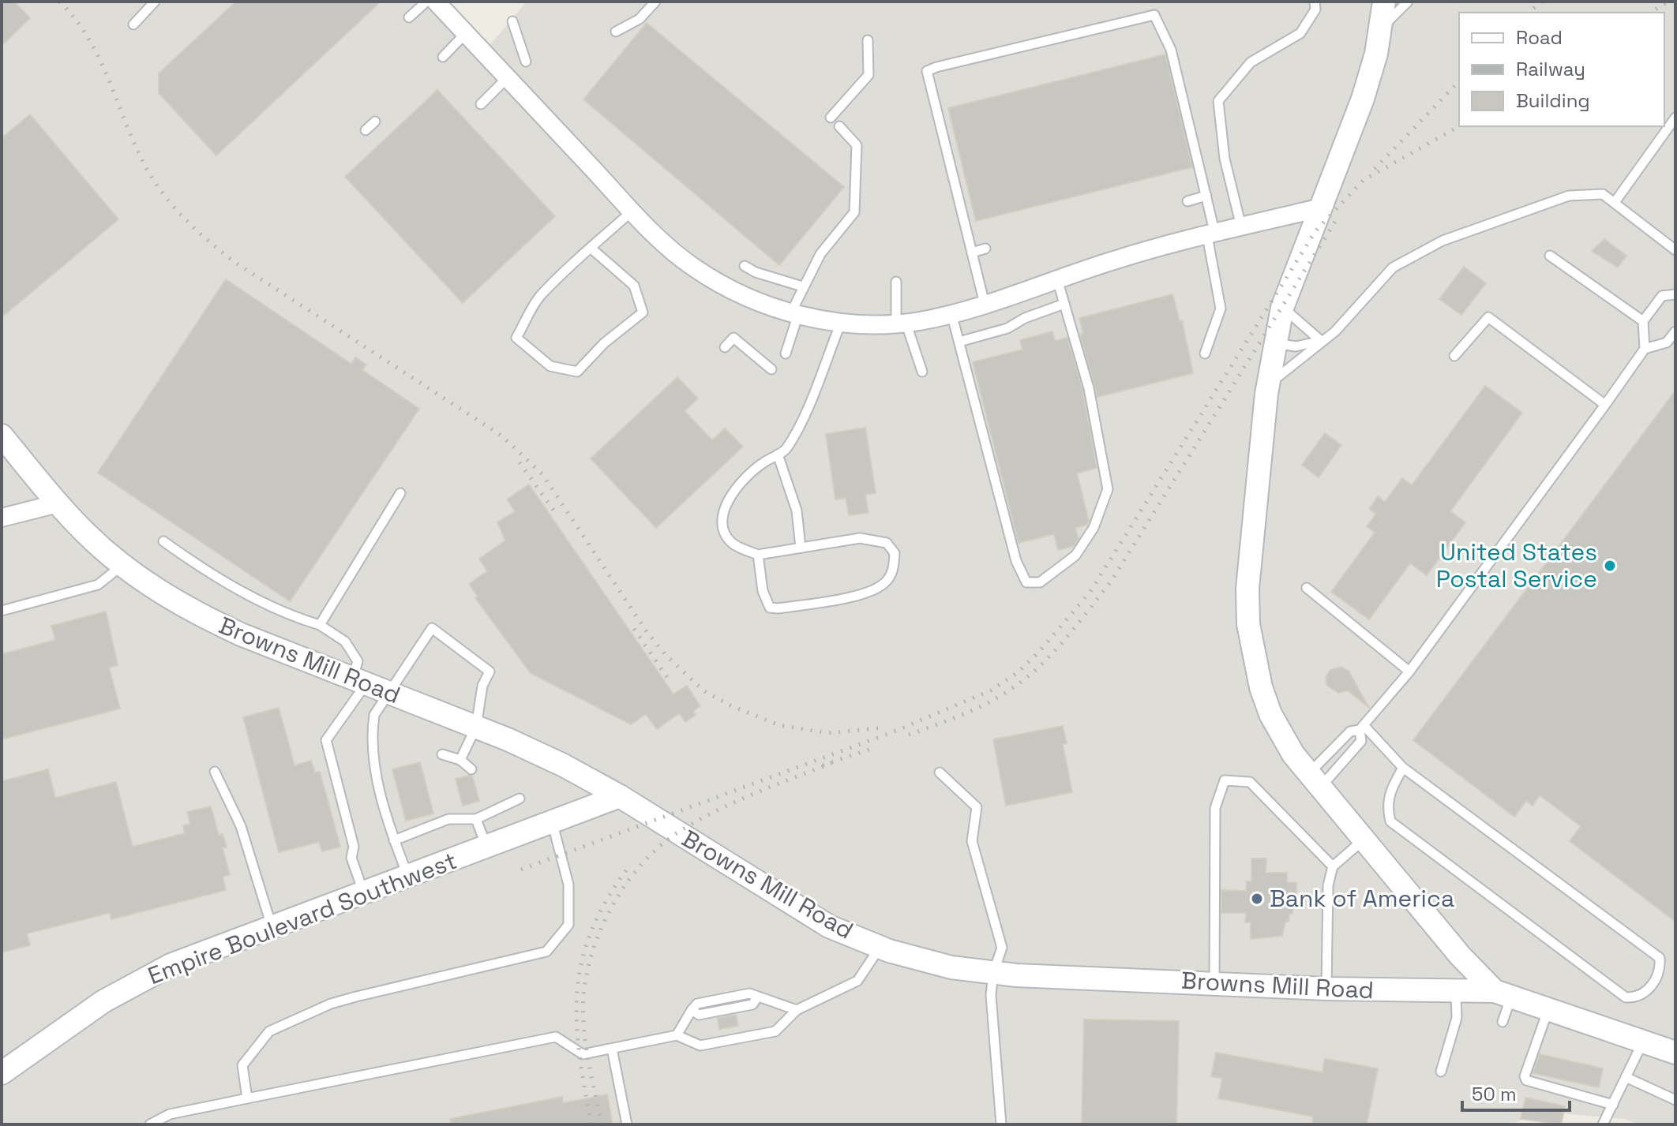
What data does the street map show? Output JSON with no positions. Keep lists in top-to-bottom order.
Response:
{
  "streets": {
    "street": ["Browns Mill Road", "Empire Boulevard Southwest"]
  },
  "crossings": [
    ["Browns Mill Road", "Empire Boulevard Southwest"]
  ],
  "places": ["United States Postal Service", "Bank of America"],
  "legend": ["Road", "Railway", "Building"],
  "scale_bar": "50 m"
}
